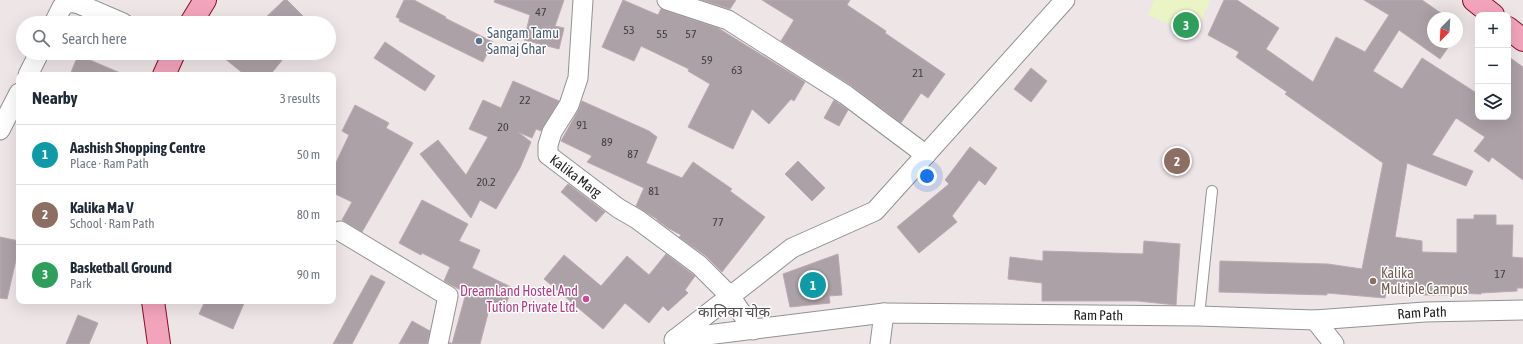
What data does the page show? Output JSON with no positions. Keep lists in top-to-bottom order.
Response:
{
  "streets": {
    "street": ["Kalika Marg", "Ram Path"]
  },
  "districts": ["कालिका चोक"],
  "places": ["Sangam Tamu Samaj Ghar", "Kalika Multiple Campus", "DreamLand Hostel And Tution Private Ltd."],
  "house_numbers": [
    "47",
    "53",
    "55",
    "57",
    "59",
    "63",
    "21",
    "22",
    "91",
    "20",
    "89",
    "87",
    "20.2",
    "81",
    "77",
    "17"
  ],
  "north": "bottom left",
  "page": {
    "pins": ["3", "2", "1"],
    "map_buttons": ["+", "−"],
    "search": "Search here",
    "heading": ["Nearby", "3 results"],
    "list": [
      {
        "mark": "1",
        "name": "Aashish Shopping Centre",
        "note": "Place · Ram Path",
        "value": "50 m"
      },
      {
        "mark": "2",
        "name": "Kalika Ma V",
        "note": "School · Ram Path",
        "value": "80 m"
      },
      {
        "mark": "3",
        "name": "Basketball Ground",
        "note": "Park",
        "value": "90 m"
      }
    ]
  }
}
